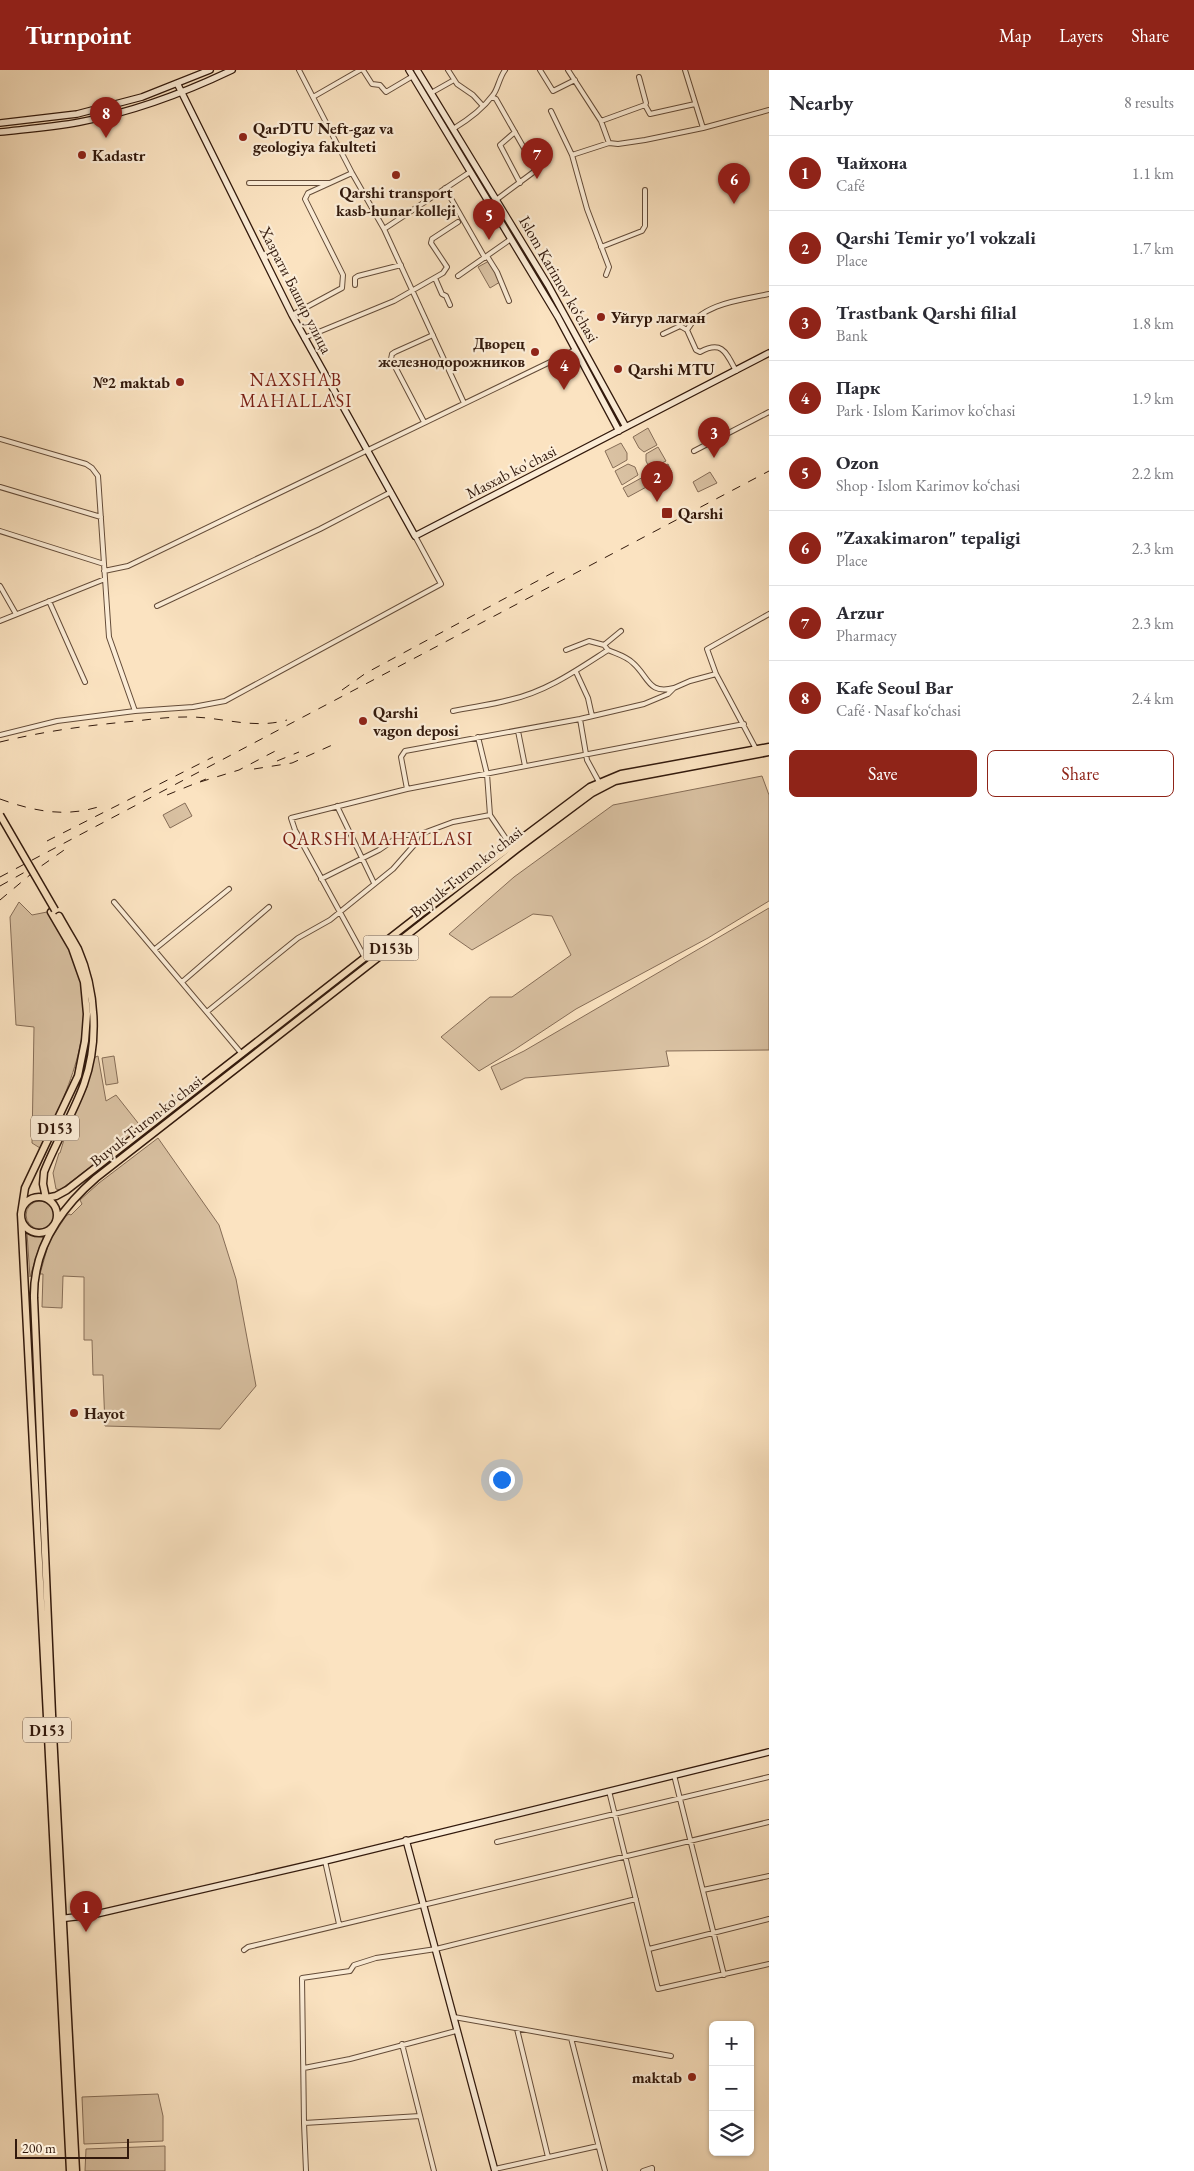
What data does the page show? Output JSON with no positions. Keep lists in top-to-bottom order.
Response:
{
  "streets": {
    "main road": ["Buyuk Turon ko'chasi", "D153b", "D153"],
    "street": ["Islom Karimov ko‘chasi", "Хазрати Башир улица", "Masxab ko'chasi"]
  },
  "crossings": [
    ["Islom Karimov ko‘chasi", "Masxab ko'chasi"],
    ["Хазрати Башир улица", "Masxab ko'chasi"],
    ["Buyuk Turon ko'chasi", "D153"]
  ],
  "districts": ["NAXSHAB MAHALLASI", "QARSHI MAHALLASI"],
  "places": {
    "other": [
      "QarDTU Neft-gaz va geologiya fakulteti",
      "Kadastr",
      "Qarshi transport kasb-hunar kolleji",
      "Уйгур лагман",
      "Дворец железнодорожников",
      "Qarshi MTU",
      "№2 maktab",
      "Qarshi vagon deposi",
      "Hayot",
      "maktab"
    ],
    "transit": ["Qarshi"]
  },
  "scale_bar": "200 m",
  "page": {
    "header": "Turnpoint",
    "nav": ["Map", "Layers", "Share"],
    "heading": ["Nearby", "8 results"],
    "pins": [
      "8",
      "7",
      "6",
      "5",
      "4",
      "3",
      "2",
      "1"
    ],
    "list": [
      {
        "mark": "1",
        "name": "Чайхона",
        "note": "Café",
        "value": "1.1 km"
      },
      {
        "mark": "2",
        "name": "Qarshi Temir yo'l vokzali",
        "note": "Place",
        "value": "1.7 km"
      },
      {
        "mark": "3",
        "name": "Trastbank Qarshi filial",
        "note": "Bank",
        "value": "1.8 km"
      },
      {
        "mark": "4",
        "name": "Парк",
        "note": "Park · Islom Karimov ko‘chasi",
        "value": "1.9 km"
      },
      {
        "mark": "5",
        "name": "Ozon",
        "note": "Shop · Islom Karimov ko‘chasi",
        "value": "2.2 km"
      },
      {
        "mark": "6",
        "name": "\"Zaxakimaron\" tepaligi",
        "note": "Place",
        "value": "2.3 km"
      },
      {
        "mark": "7",
        "name": "Arzur",
        "note": "Pharmacy",
        "value": "2.3 km"
      },
      {
        "mark": "8",
        "name": "Kafe Seoul Bar",
        "note": "Café · Nasaf ko‘chasi",
        "value": "2.4 km"
      }
    ],
    "buttons": ["Save", "Share"],
    "map_buttons": ["+", "−"],
    "scale": "200 m"
  }
}
